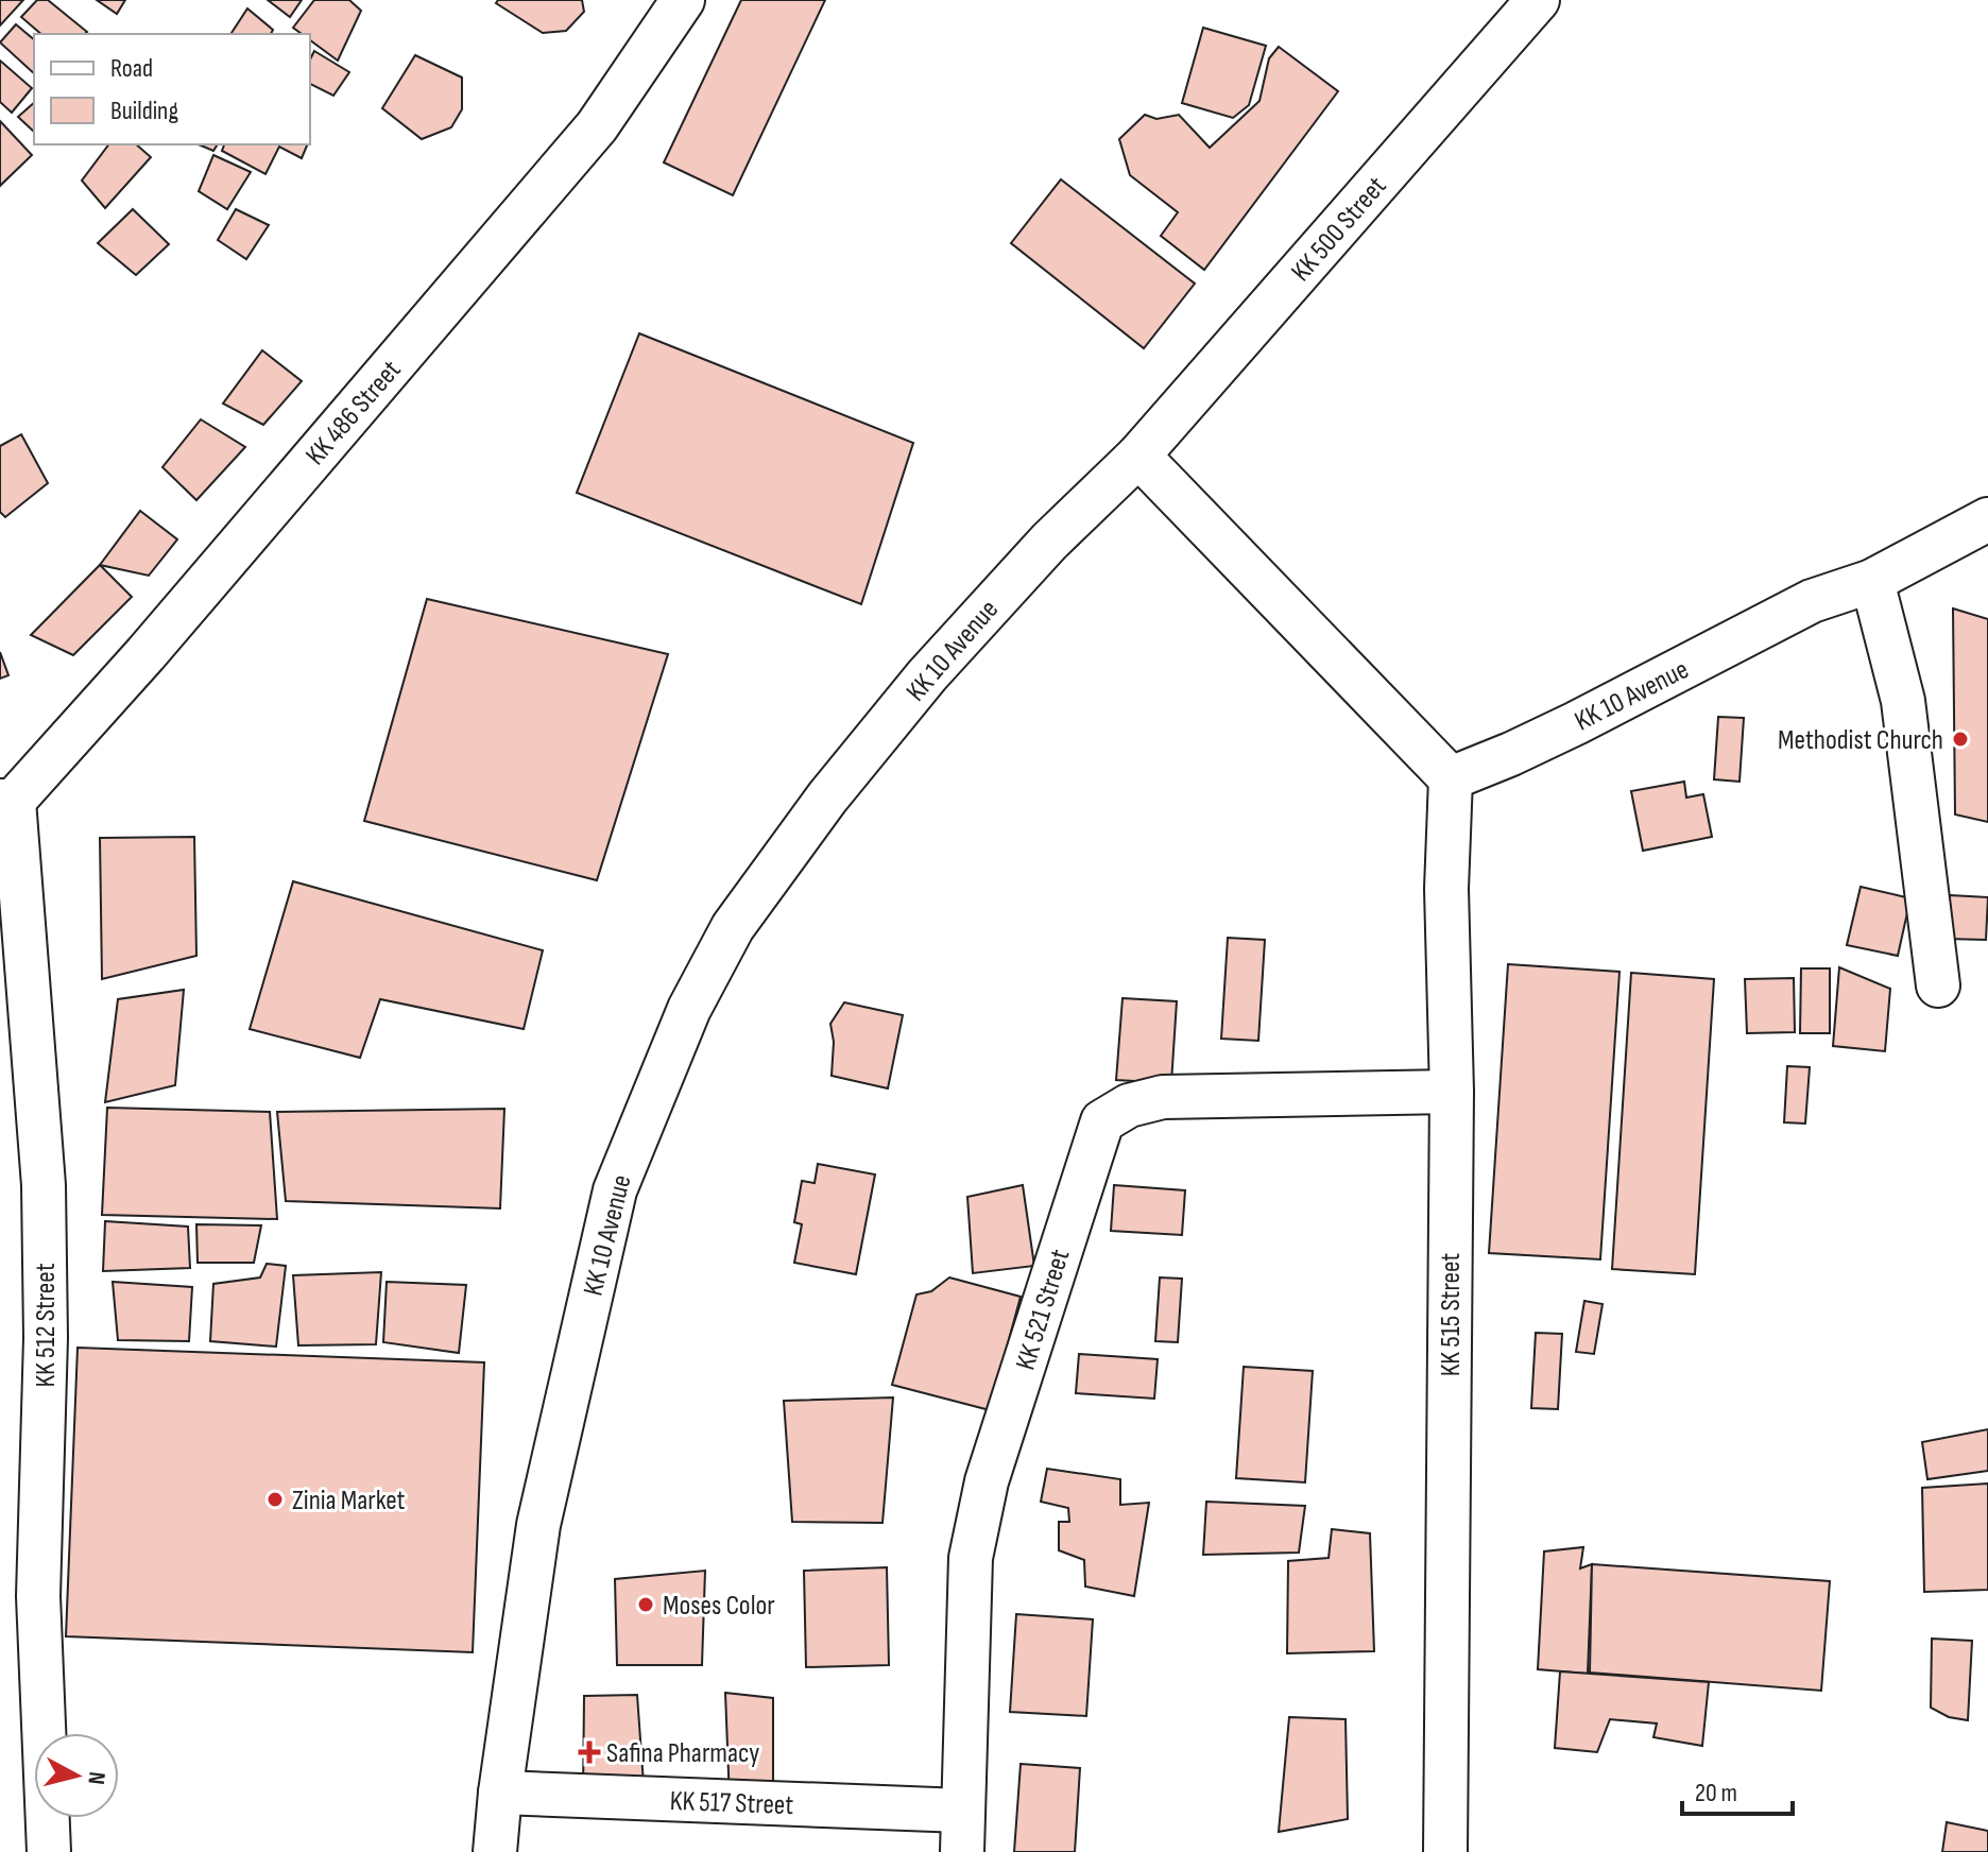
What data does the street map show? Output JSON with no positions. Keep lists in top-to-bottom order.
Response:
{
  "streets": {
    "street": [
      "KK 500 Street",
      "KK 486 Street",
      "KK 10 Avenue",
      "KK 521 Street",
      "KK 515 Street",
      "KK 512 Street",
      "KK 517 Street"
    ]
  },
  "crossings": [
    ["KK 500 Street", "KK 10 Avenue"],
    ["KK 486 Street", "KK 512 Street"],
    ["KK 10 Avenue", "KK 515 Street"],
    ["KK 10 Avenue", "KK 517 Street"],
    ["KK 521 Street", "KK 515 Street"],
    ["KK 521 Street", "KK 517 Street"]
  ],
  "places": {
    "other": ["Methodist Church", "Zinia Market", "Moses Color"],
    "health": ["Safina Pharmacy"]
  },
  "legend": ["Road", "Building"],
  "scale_bar": "20 m",
  "north": "right"
}
